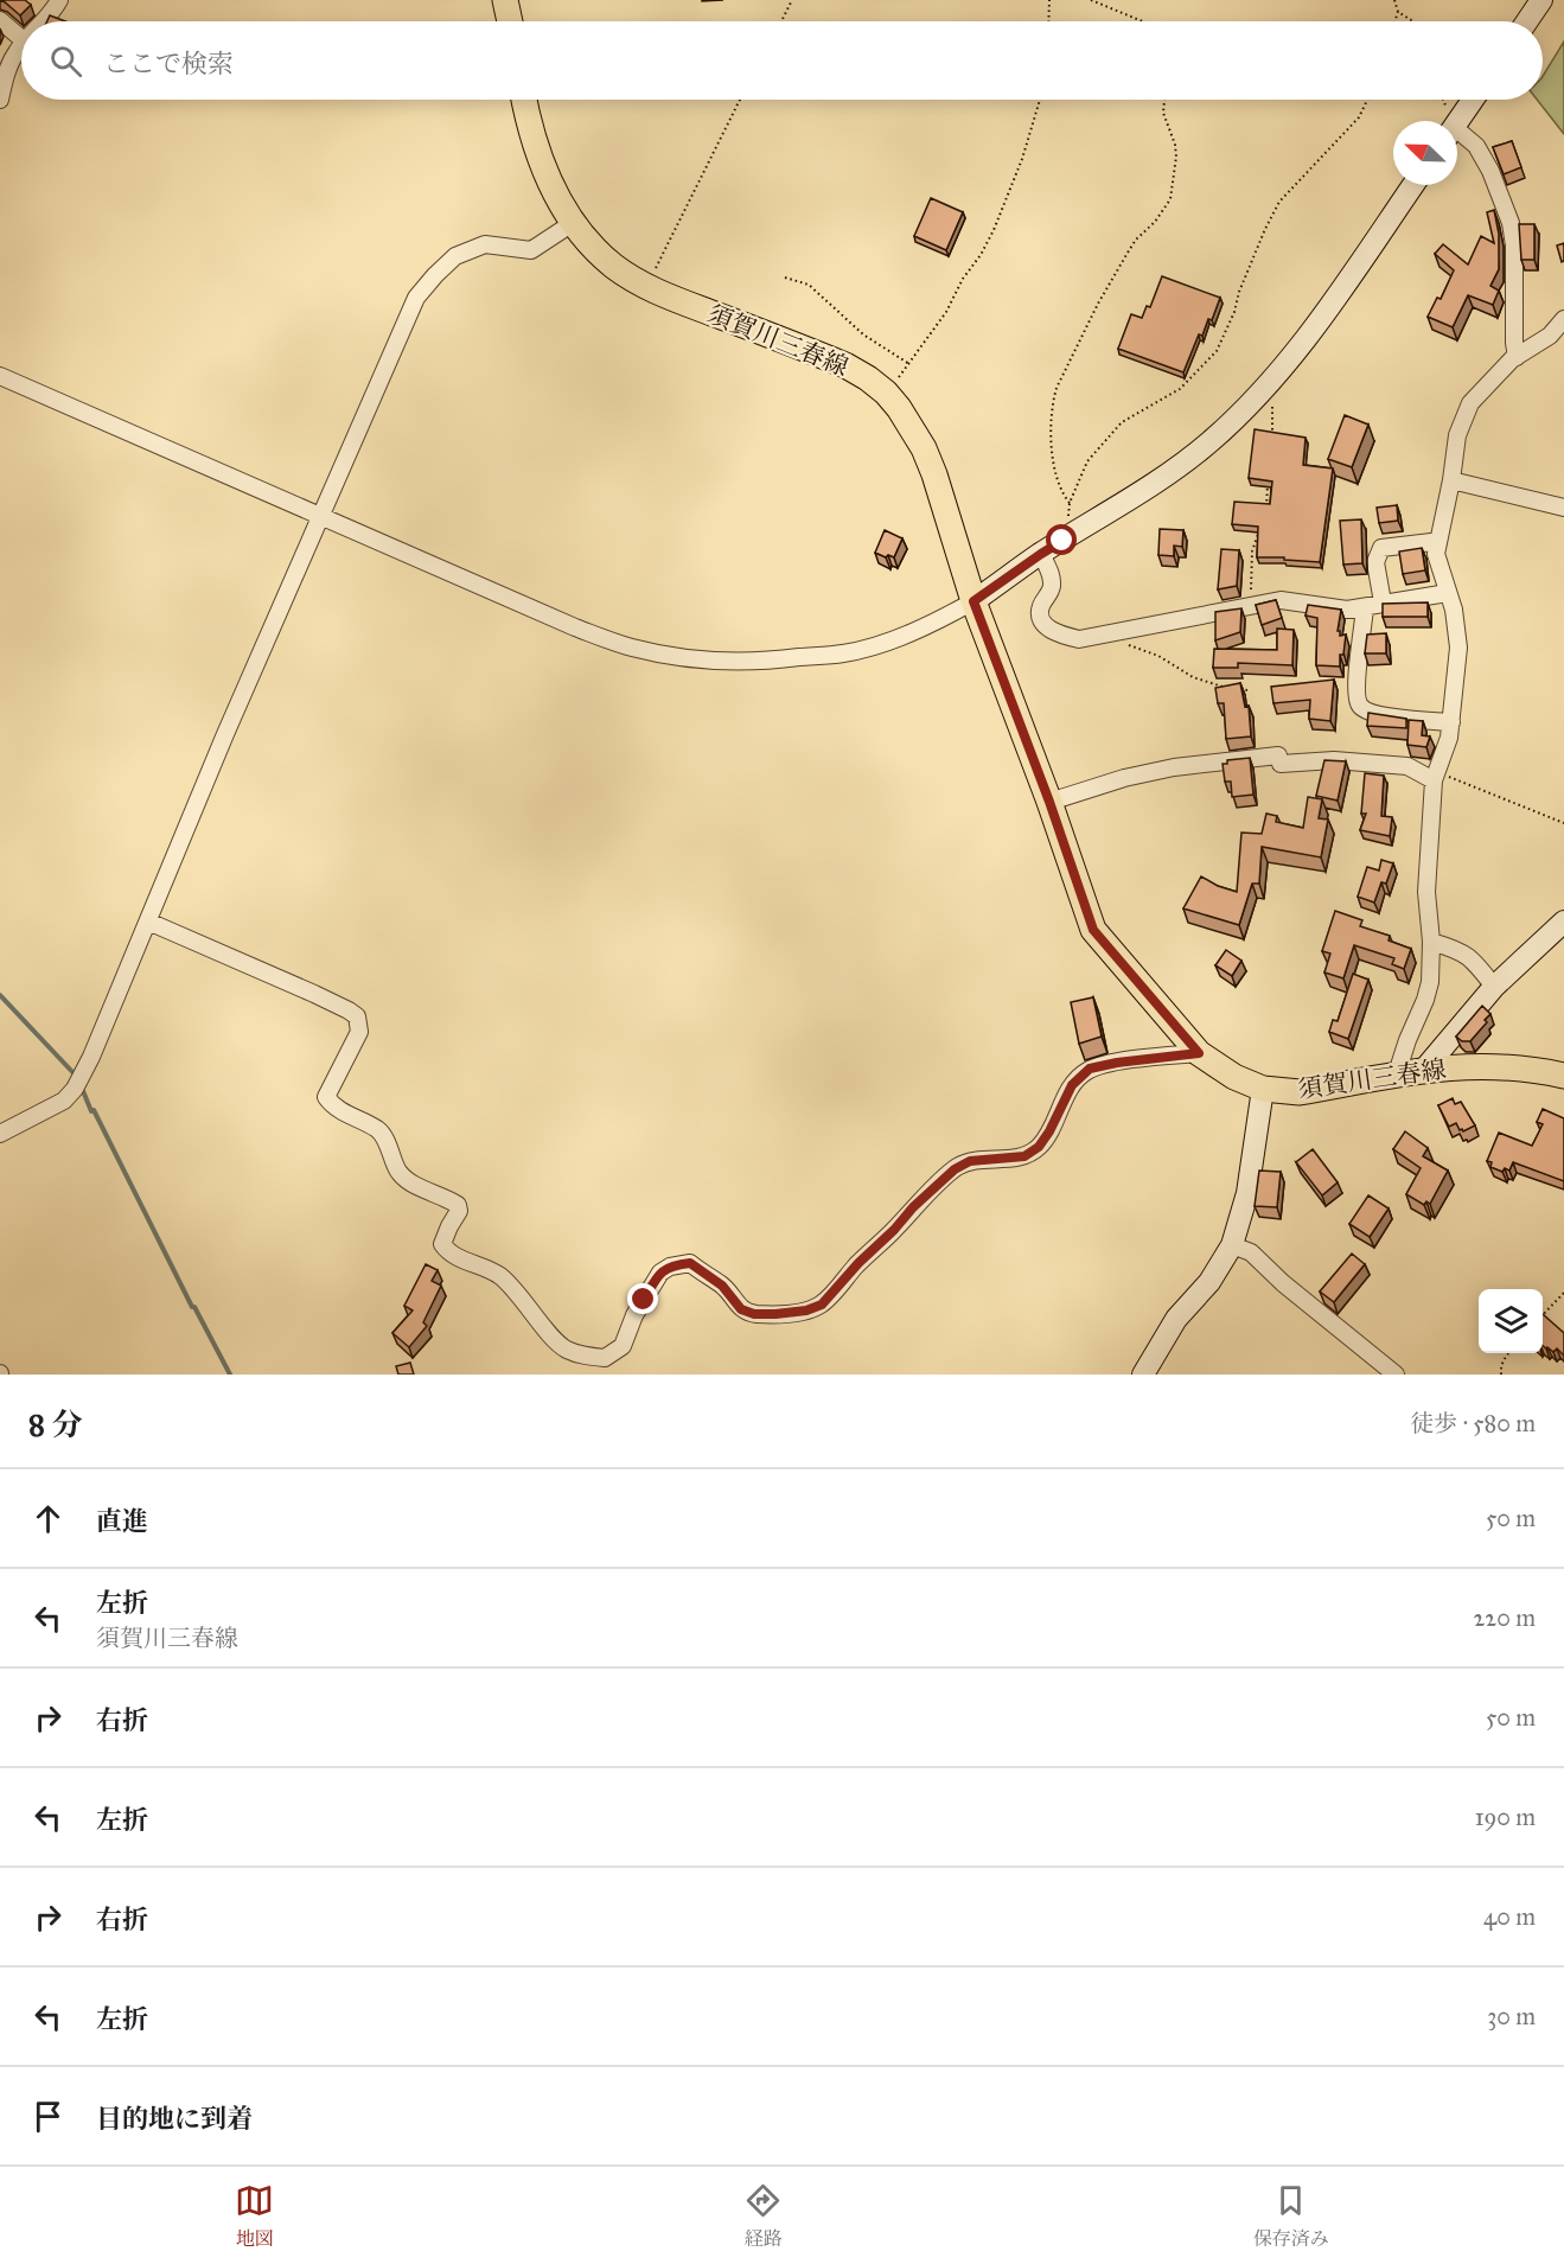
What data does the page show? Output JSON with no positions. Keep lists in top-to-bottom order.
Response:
{
  "streets": {
    "main road": ["須賀川三春線"]
  },
  "north": "top left",
  "page": {
    "search": "ここで検索",
    "heading": ["8 分", "徒歩 · 580 m"],
    "list": [
      ["直進", "50 m"],
      ["左折", "須賀川三春線", "220 m"],
      ["右折", "50 m"],
      ["左折", "190 m"],
      ["右折", "40 m"],
      ["左折", "30 m"],
      "目的地に到着"
    ],
    "nav": ["地図", "経路", "保存済み"]
  }
}
